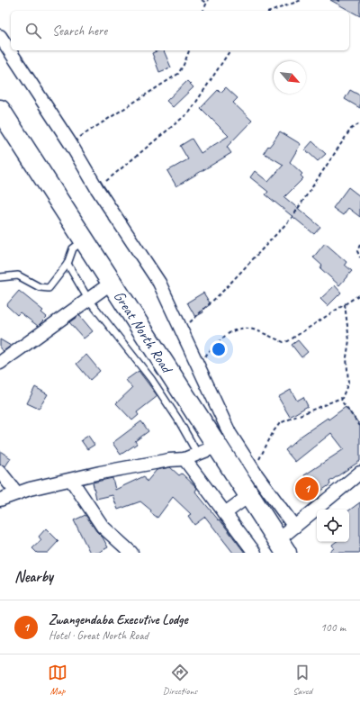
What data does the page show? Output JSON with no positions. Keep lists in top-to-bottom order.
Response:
{
  "streets": {
    "highway": ["Great North Road"]
  },
  "north": "bottom right",
  "page": {
    "search": "Search here",
    "pins": "1",
    "heading": "Nearby",
    "list": [
      {
        "mark": "1",
        "name": "Zwangendaba Executive Lodge",
        "note": "Hotel · Great North Road",
        "value": "100 m"
      }
    ],
    "nav": ["Map", "Directions", "Saved"]
  }
}
